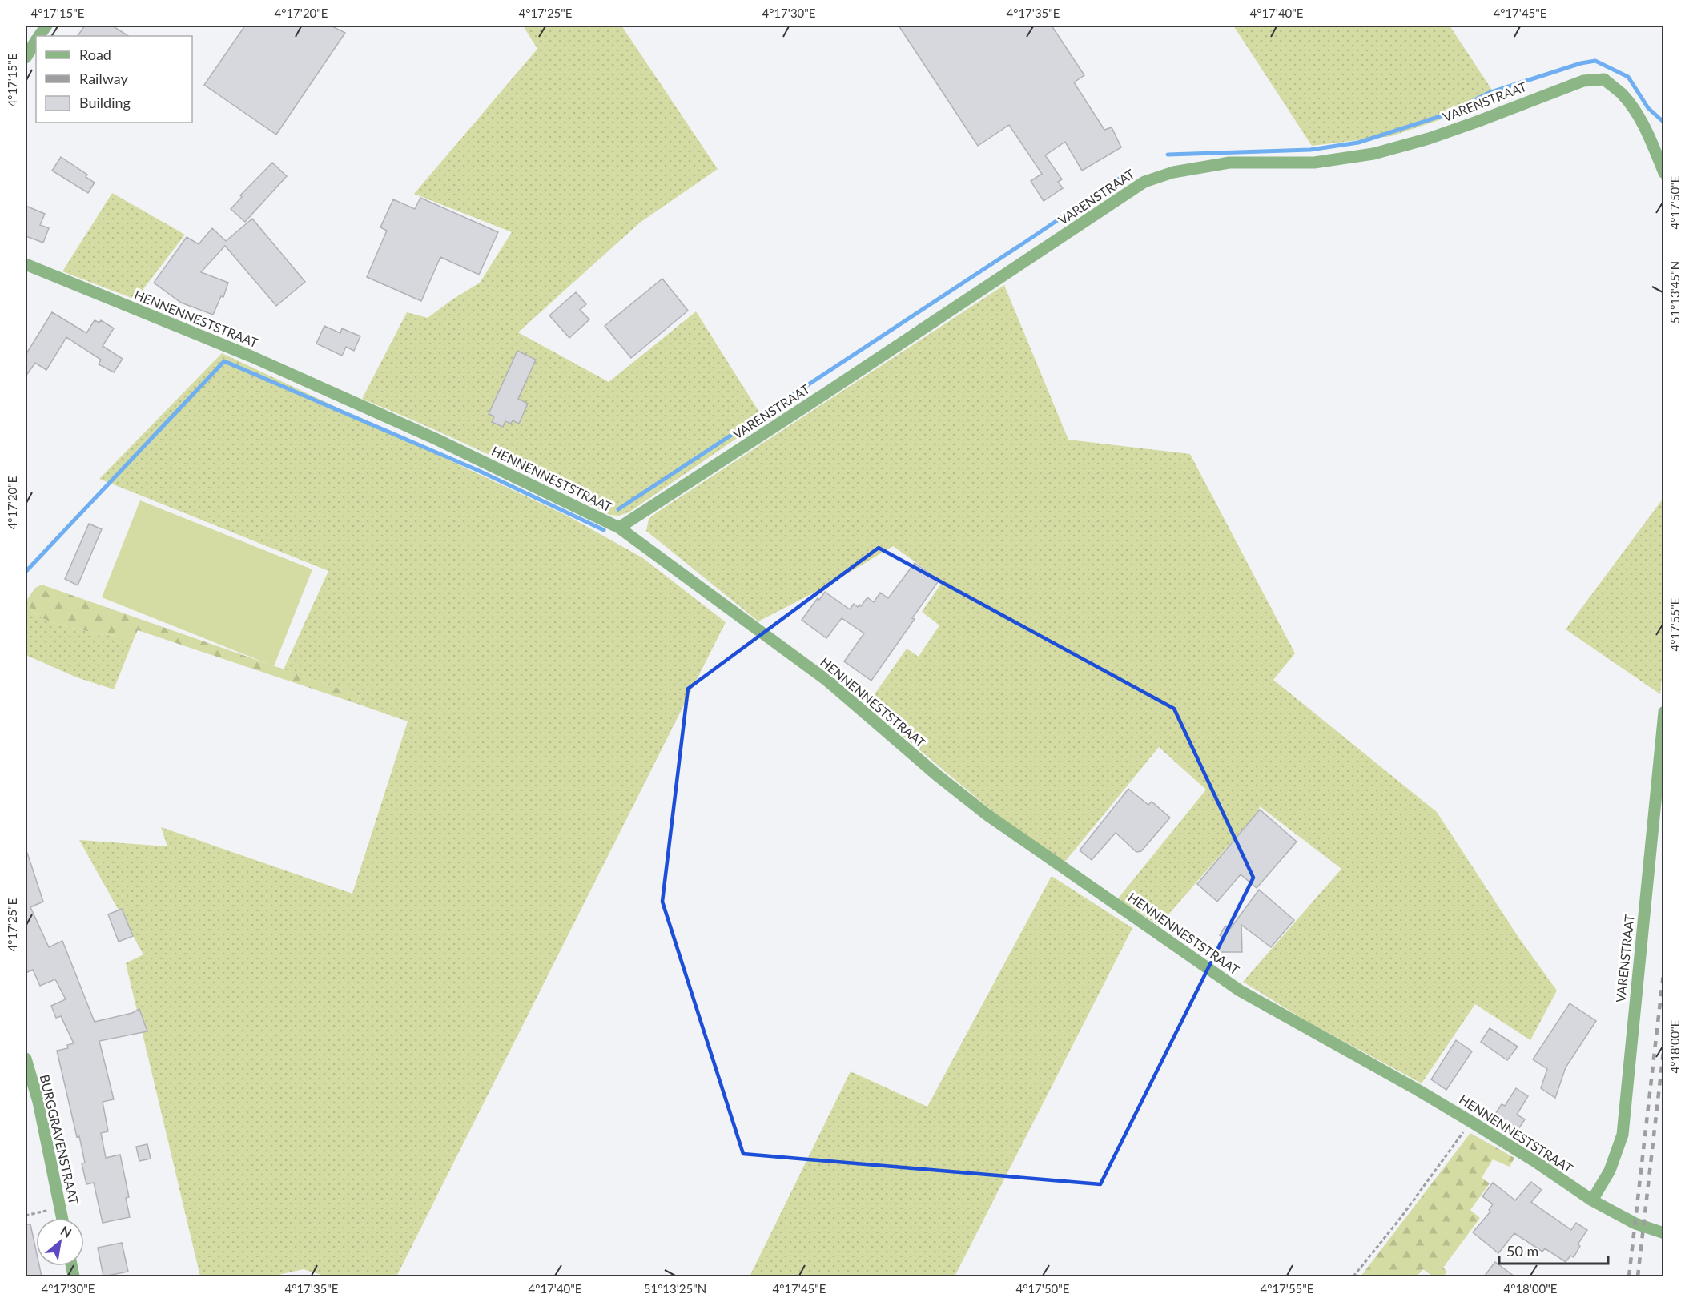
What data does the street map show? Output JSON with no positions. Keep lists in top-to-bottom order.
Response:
{
  "streets": {
    "street": ["VARENSTRAAT", "HENNENNESTSTRAAT", "BURGGRAVENSTRAAT"]
  },
  "crossings": [
    ["VARENSTRAAT", "HENNENNESTSTRAAT"]
  ],
  "legend": ["Road", "Railway", "Building"],
  "scale_bar": "50 m",
  "north": "top right",
  "coordinates": [
    "4°17'15\"E",
    "4°17'20\"E",
    "4°17'25\"E",
    "4°17'30\"E",
    "4°17'35\"E",
    "4°17'40\"E",
    "4°17'45\"E",
    "4°17'50\"E",
    "51°13'45\"N",
    "4°17'55\"E",
    "4°18'00\"E",
    "51°13'25\"N"
  ]
}
